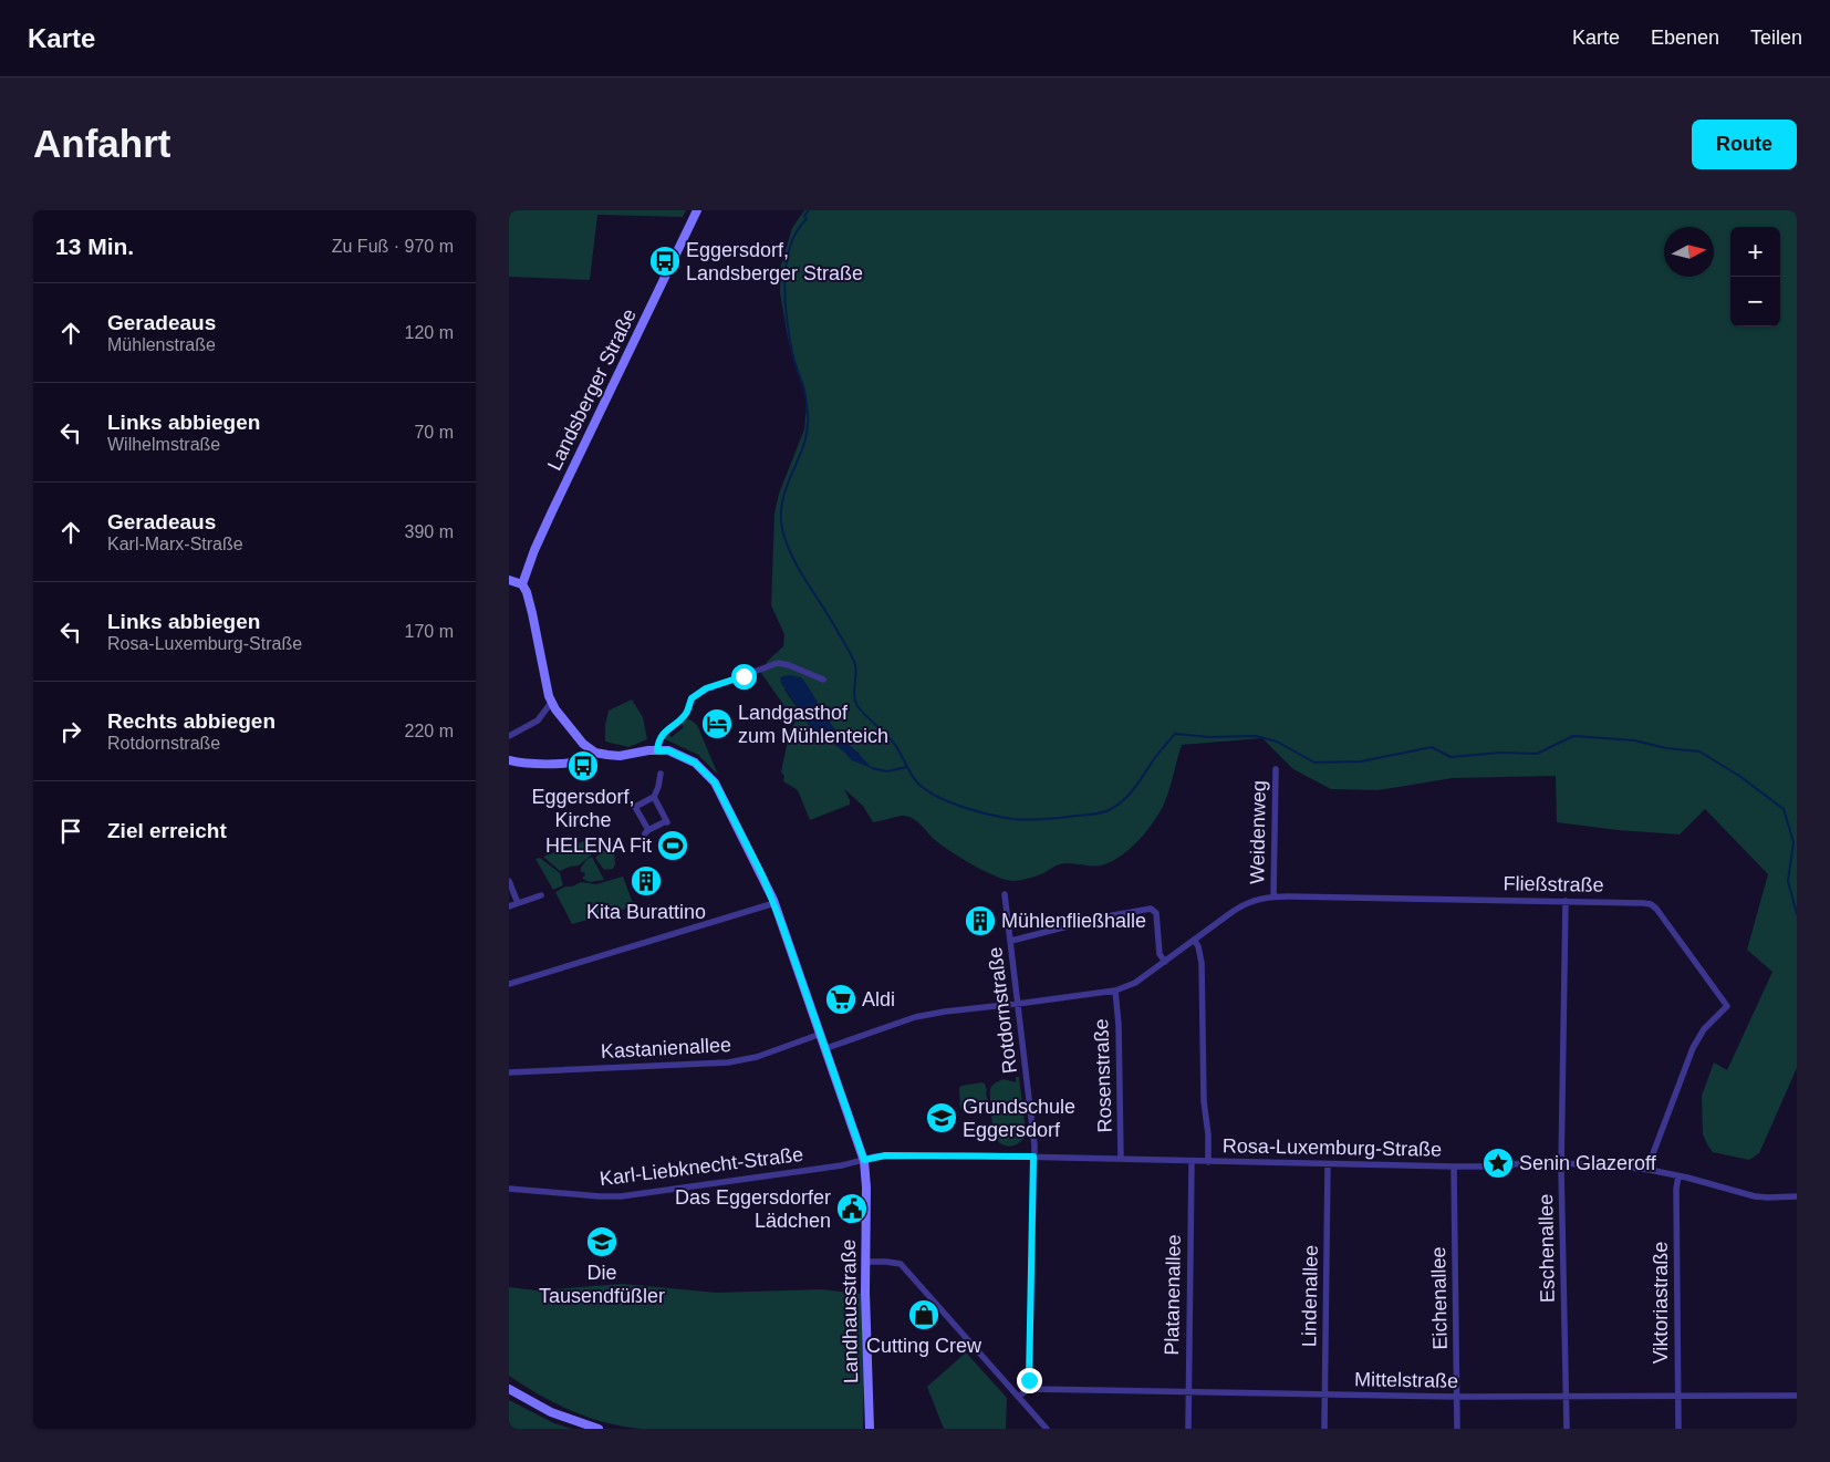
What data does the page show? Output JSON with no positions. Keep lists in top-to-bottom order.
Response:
{
  "streets": {
    "street": [
      "Landsberger Straße",
      "Weidenweg",
      "Fließstraße",
      "Rotdornstraße",
      "Kastanienallee",
      "Rosenstraße",
      "Rosa-Luxemburg-Straße",
      "Karl-Liebknecht-Straße",
      "Eschenallee",
      "Platanenallee",
      "Lindenallee",
      "Eichenallee",
      "Viktoriastraße",
      "Landhausstraße",
      "Mittelstraße"
    ]
  },
  "crossings": [
    ["Weidenweg", "Fließstraße"],
    ["Fließstraße", "Rotdornstraße"],
    ["Fließstraße", "Rosenstraße"],
    ["Fließstraße", "Rosa-Luxemburg-Straße"],
    ["Fließstraße", "Eschenallee"],
    ["Fließstraße", "Landhausstraße"],
    ["Rotdornstraße", "Rosa-Luxemburg-Straße"],
    ["Rotdornstraße", "Mittelstraße"],
    ["Kastanienallee", "Landhausstraße"],
    ["Rosenstraße", "Rosa-Luxemburg-Straße"],
    ["Rosa-Luxemburg-Straße", "Karl-Liebknecht-Straße"],
    ["Rosa-Luxemburg-Straße", "Eschenallee"],
    ["Rosa-Luxemburg-Straße", "Platanenallee"],
    ["Rosa-Luxemburg-Straße", "Lindenallee"],
    ["Rosa-Luxemburg-Straße", "Eichenallee"],
    ["Rosa-Luxemburg-Straße", "Viktoriastraße"],
    ["Rosa-Luxemburg-Straße", "Landhausstraße"],
    ["Karl-Liebknecht-Straße", "Landhausstraße"],
    ["Eschenallee", "Mittelstraße"],
    ["Platanenallee", "Mittelstraße"],
    ["Lindenallee", "Mittelstraße"],
    ["Eichenallee", "Mittelstraße"],
    ["Viktoriastraße", "Mittelstraße"]
  ],
  "places": {
    "bus stop": ["Eggersdorf, Landsberger Straße", "Eggersdorf, Kirche"],
    "hotel": ["Landgasthof zum Mühlenteich"],
    "sports": ["HELENA Fit"],
    "building": ["Kita Burattino", "Mühlenfließhalle"],
    "supermarket": ["Aldi"],
    "school or university": ["Grundschule Eggersdorf", "Die Tausendfüßler"],
    "place": ["Senin Glazeroff"],
    "public building": ["Das Eggersdorfer Lädchen"],
    "shop": ["Cutting Crew"]
  },
  "north": "right",
  "page": {
    "header": "Karte",
    "nav": ["Karte", "Ebenen", "Teilen"],
    "buttons": "Route",
    "title": "Anfahrt",
    "heading": ["13 Min.", "Zu Fuß · 970 m"],
    "map_buttons": ["+", "−"],
    "list": [
      ["Geradeaus", "Mühlenstraße", "120 m"],
      ["Links abbiegen", "Wilhelmstraße", "70 m"],
      ["Geradeaus", "Karl-Marx-Straße", "390 m"],
      ["Links abbiegen", "Rosa-Luxemburg-Straße", "170 m"],
      ["Rechts abbiegen", "Rotdornstraße", "220 m"],
      "Ziel erreicht"
    ]
  }
}
